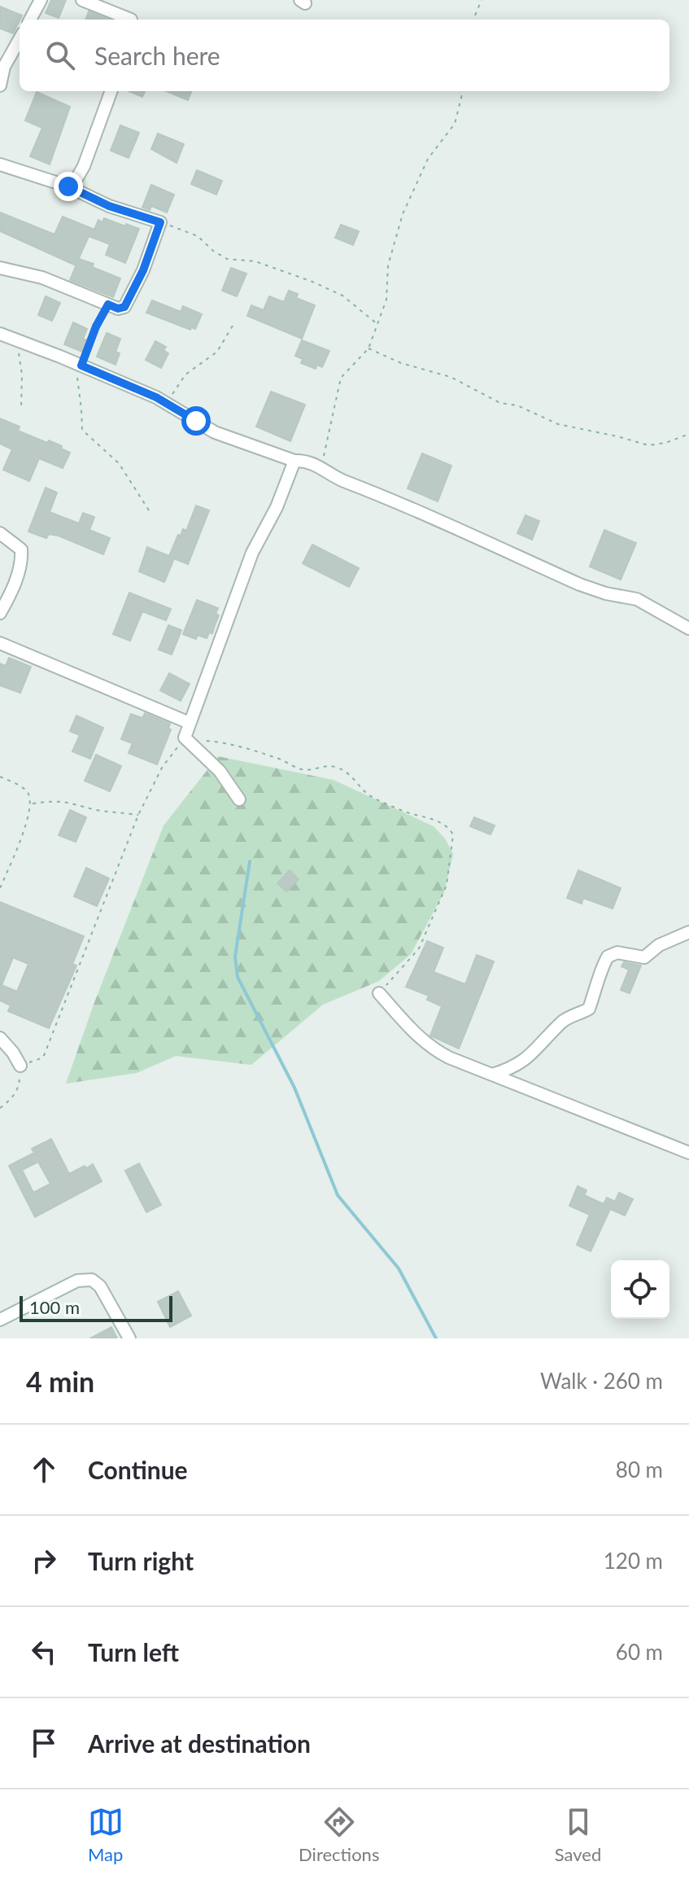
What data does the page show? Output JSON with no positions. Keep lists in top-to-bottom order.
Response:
{
  "scale_bar": "100 m",
  "page": {
    "search": "Search here",
    "scale": "100 m",
    "heading": ["4 min", "Walk · 260 m"],
    "list": [
      ["Continue", "80 m"],
      ["Turn right", "120 m"],
      ["Turn left", "60 m"],
      "Arrive at destination"
    ],
    "nav": ["Map", "Directions", "Saved"]
  }
}
